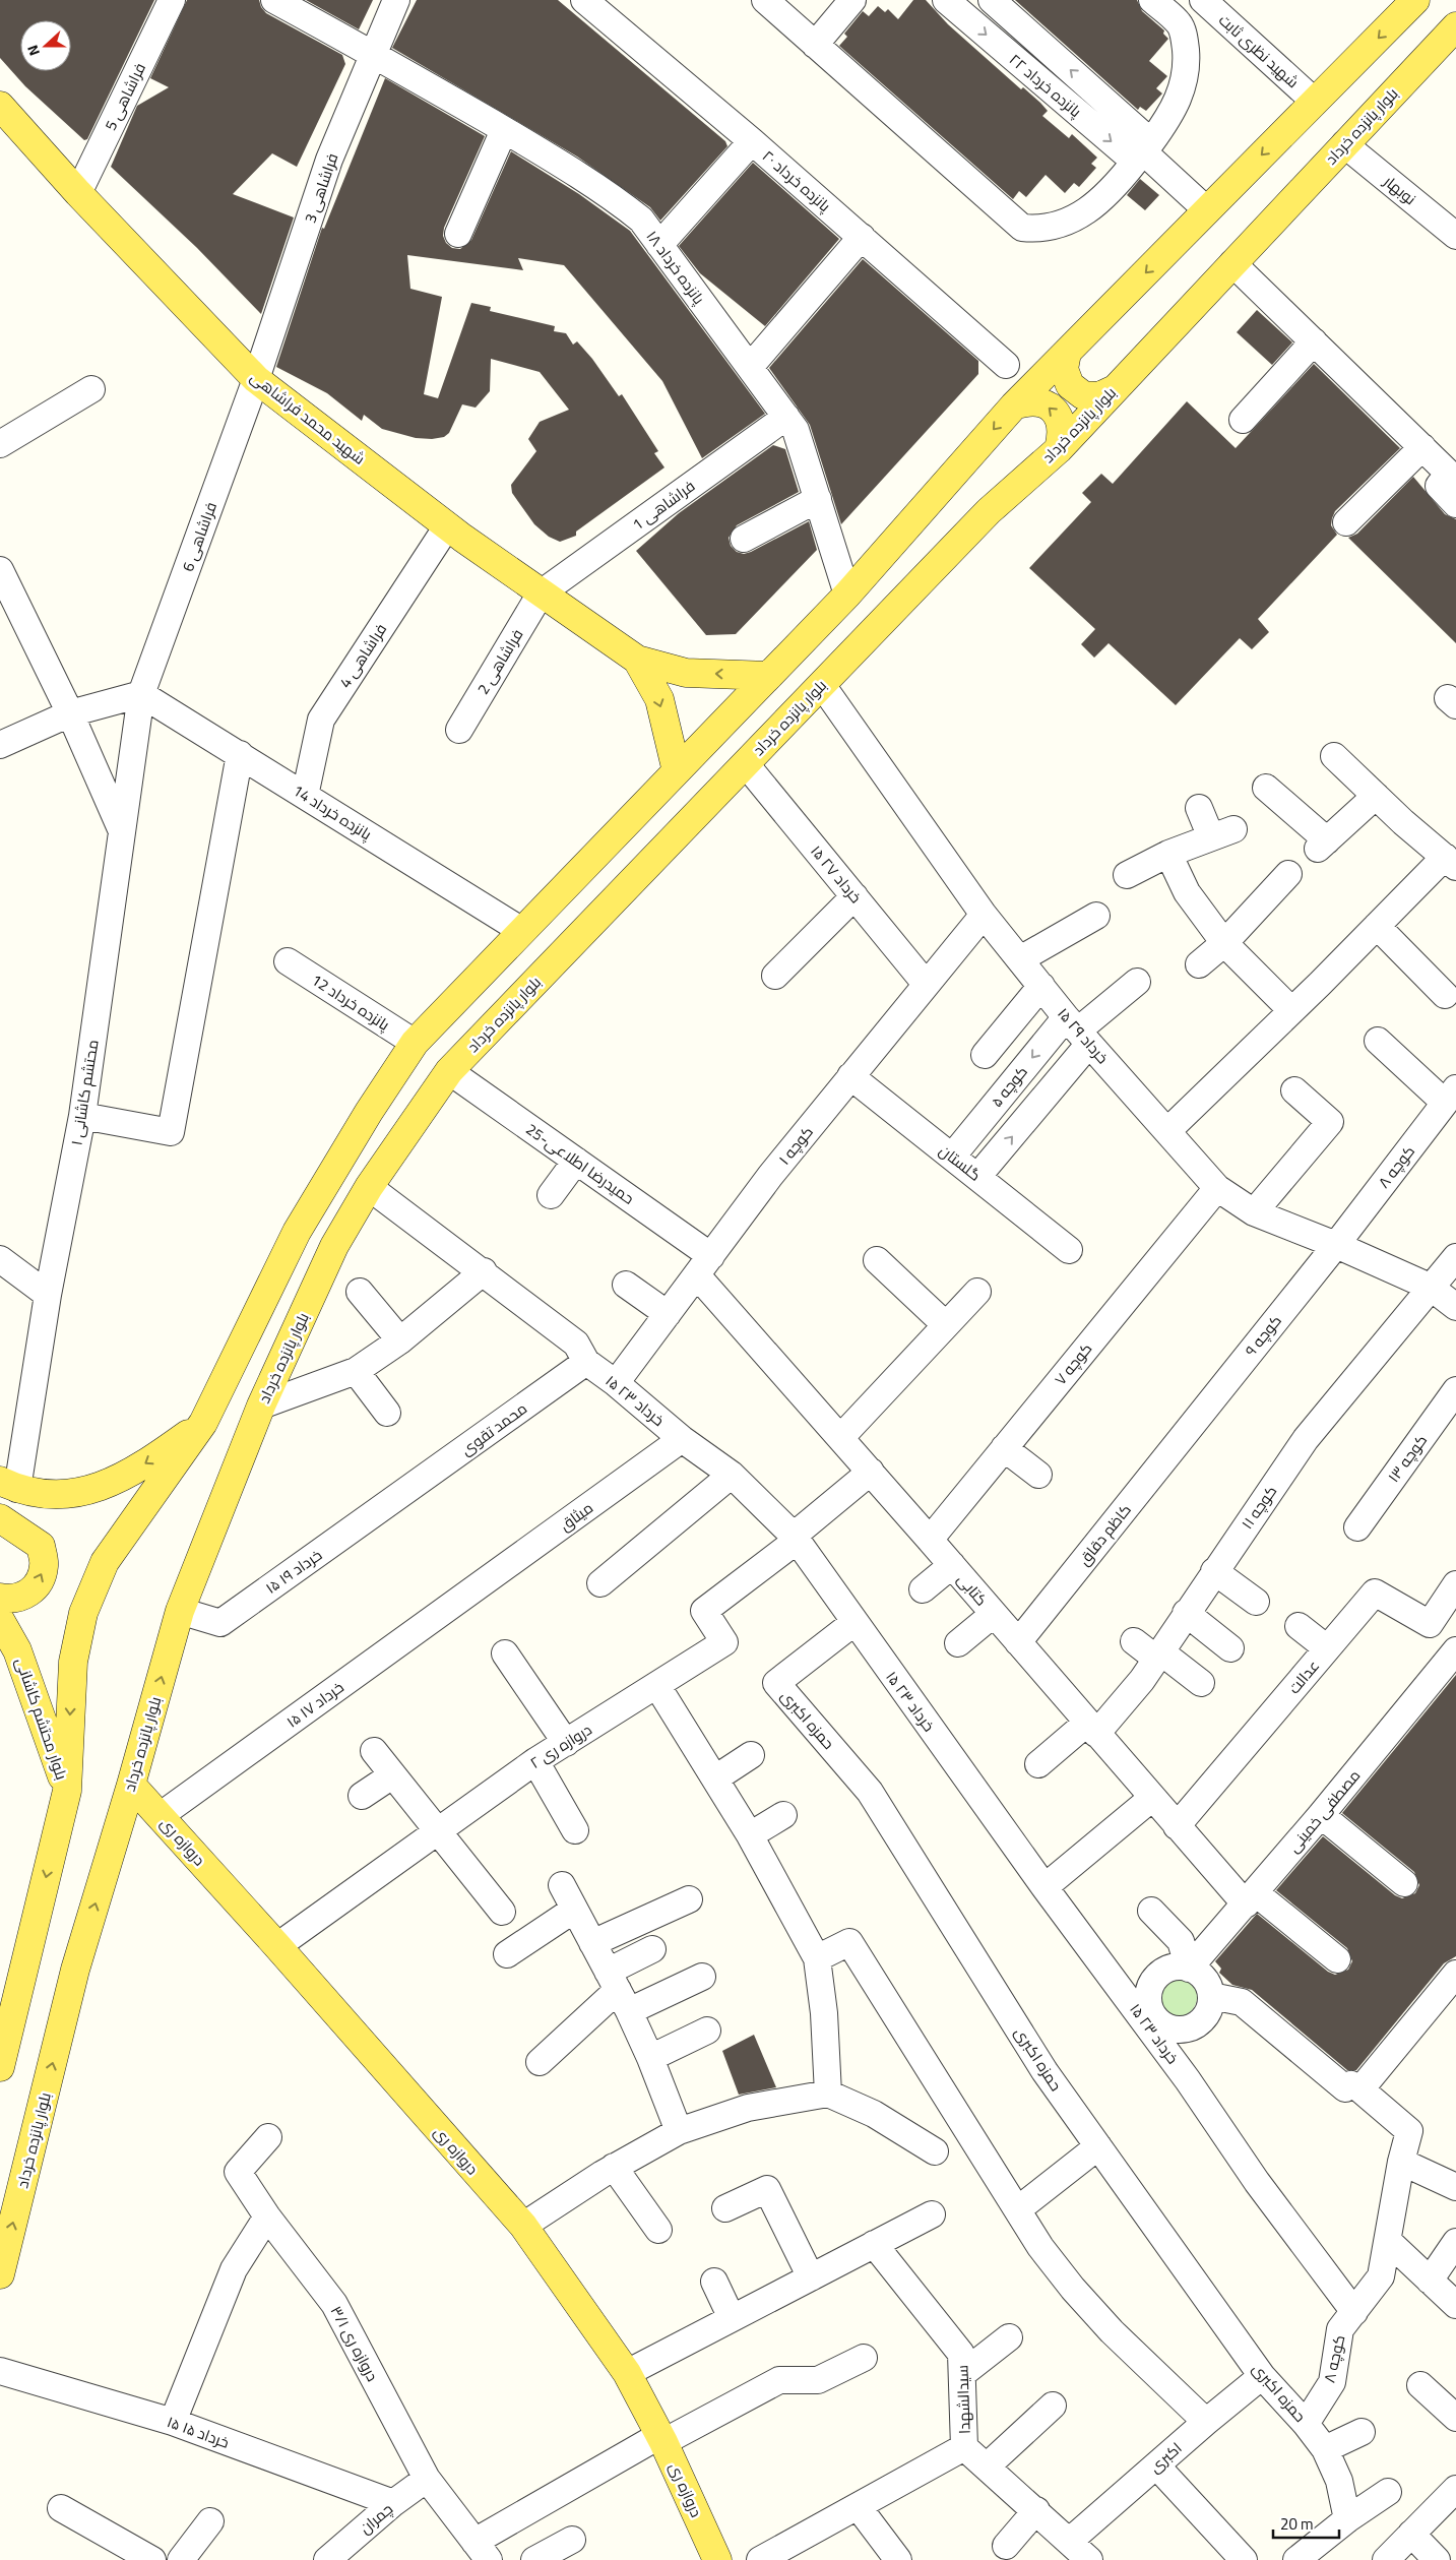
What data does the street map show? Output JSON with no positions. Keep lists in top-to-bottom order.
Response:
{
  "streets": {
    "main road": [
      "بلوار پانزده خرداد",
      "شهید محمد فراشاهی",
      "بلوار محتشم کاشانی",
      "دروازه ری"
    ],
    "street": [
      "شهید نظری ثابت",
      "پانزده خرداد ۲۲",
      "فراشاهی 5",
      "پانزده خرداد ۲۰",
      "فراشاهی 3",
      "نوبهار",
      "پانزده خرداد ۱۸",
      "فراشاهی 1",
      "فراشاهی 6",
      "فراشاهی 4",
      "فراشاهی 2",
      "پانزده خرداد 14",
      "۱۵ خرداد ۲۷",
      "پانزده خرداد 12",
      "۱۵ خرداد ۲۹",
      "کوچه ۵",
      "محتشم کاشانی ۱",
      "کوچه ۱",
      "گلستان",
      "حمیدرضا اطلاعی-25",
      "کوچه ۸",
      "کوچه ۹",
      "کوچه ۷",
      "۱۵ خرداد ۲۳",
      "محمد تقوی",
      "کوچه ۱۳",
      "کوچه ۱۱",
      "میثاق",
      "کاظم دقاق",
      "۱۵ خرداد ۱۹",
      "کتابی",
      "عدالت",
      "۱۵ خرداد ۱۷",
      "حمزه اکبری",
      "دروازه ری ۲",
      "مصطفی خمینی",
      "دروازه ری ۳/۱",
      "سیدالشهدا",
      "۱۵ خرداد ۱۵",
      "اکبری",
      "چمران"
    ]
  },
  "crossings": [
    ["فراشاهی 5", "شهید محمد فراشاهی"],
    ["بلوار پانزده خرداد", "نوبهار"],
    ["بلوار پانزده خرداد", "۱۵ خرداد ۲۷"],
    ["بلوار پانزده خرداد", "۱۵ خرداد ۲۹"],
    ["بلوار پانزده خرداد", "حمیدرضا اطلاعی-25"],
    ["بلوار پانزده خرداد", "۱۵ خرداد ۲۳"],
    ["بلوار پانزده خرداد", "۱۵ خرداد ۱۹"],
    ["بلوار پانزده خرداد", "دروازه ری"],
    ["فراشاهی 3", "پانزده خرداد ۱۸"],
    ["فراشاهی 3", "شهید محمد فراشاهی"],
    ["فراشاهی 3", "فراشاهی 6"],
    ["پانزده خرداد ۱۸", "فراشاهی 1"],
    ["شهید محمد فراشاهی", "فراشاهی 1"],
    ["شهید محمد فراشاهی", "فراشاهی 6"],
    ["شهید محمد فراشاهی", "فراشاهی 4"],
    ["شهید محمد فراشاهی", "فراشاهی 2"],
    ["فراشاهی 1", "فراشاهی 2"],
    ["فراشاهی 6", "پانزده خرداد 14"],
    ["فراشاهی 6", "محتشم کاشانی ۱"],
    ["فراشاهی 4", "پانزده خرداد 14"],
    ["پانزده خرداد 14", "محتشم کاشانی ۱"],
    ["۱۵ خرداد ۲۷", "کوچه ۱"],
    ["۱۵ خرداد ۲۹", "کوچه ۵"],
    ["۱۵ خرداد ۲۹", "کوچه ۱"],
    ["۱۵ خرداد ۲۹", "کوچه ۸"],
    ["۱۵ خرداد ۲۹", "کوچه ۹"],
    ["۱۵ خرداد ۲۹", "کوچه ۷"],
    ["۱۵ خرداد ۲۹", "کوچه ۱۱"],
    ["کوچه ۵", "گلستان"],
    ["کوچه ۱", "گلستان"],
    ["کوچه ۱", "حمیدرضا اطلاعی-25"],
    ["کوچه ۱", "۱۵ خرداد ۲۳"],
    ["کوچه ۱", "کتابی"],
    ["حمیدرضا اطلاعی-25", "کتابی"],
    ["کوچه ۸", "کوچه ۹"],
    ["کوچه ۸", "۱۵ خرداد ۲۳"],
    ["کوچه ۸", "حمزه اکبری"],
    ["کوچه ۹", "کاظم دقاق"],
    ["کوچه ۷", "کتابی"],
    ["۱۵ خرداد ۲۳", "محمد تقوی"],
    ["۱۵ خرداد ۲۳", "میثاق"],
    ["۱۵ خرداد ۲۳", "حمزه اکبری"],
    ["۱۵ خرداد ۲۳", "دروازه ری ۲"],
    ["۱۵ خرداد ۲۳", "مصطفی خمینی"],
    ["محمد تقوی", "۱۵ خرداد ۱۹"],
    ["کوچه ۱۱", "کتابی"],
    ["میثاق", "۱۵ خرداد ۱۷"],
    ["کاظم دقاق", "کتابی"],
    ["کتابی", "عدالت"],
    ["کتابی", "مصطفی خمینی"],
    ["۱۵ خرداد ۱۷", "دروازه ری"],
    ["حمزه اکبری", "اکبری"],
    ["دروازه ری ۲", "دروازه ری"],
    ["دروازه ری ۳/۱", "چمران"],
    ["سیدالشهدا", "اکبری"],
    ["۱۵ خرداد ۱۵", "چمران"]
  ],
  "scale_bar": "20 m",
  "north": "left"
}
